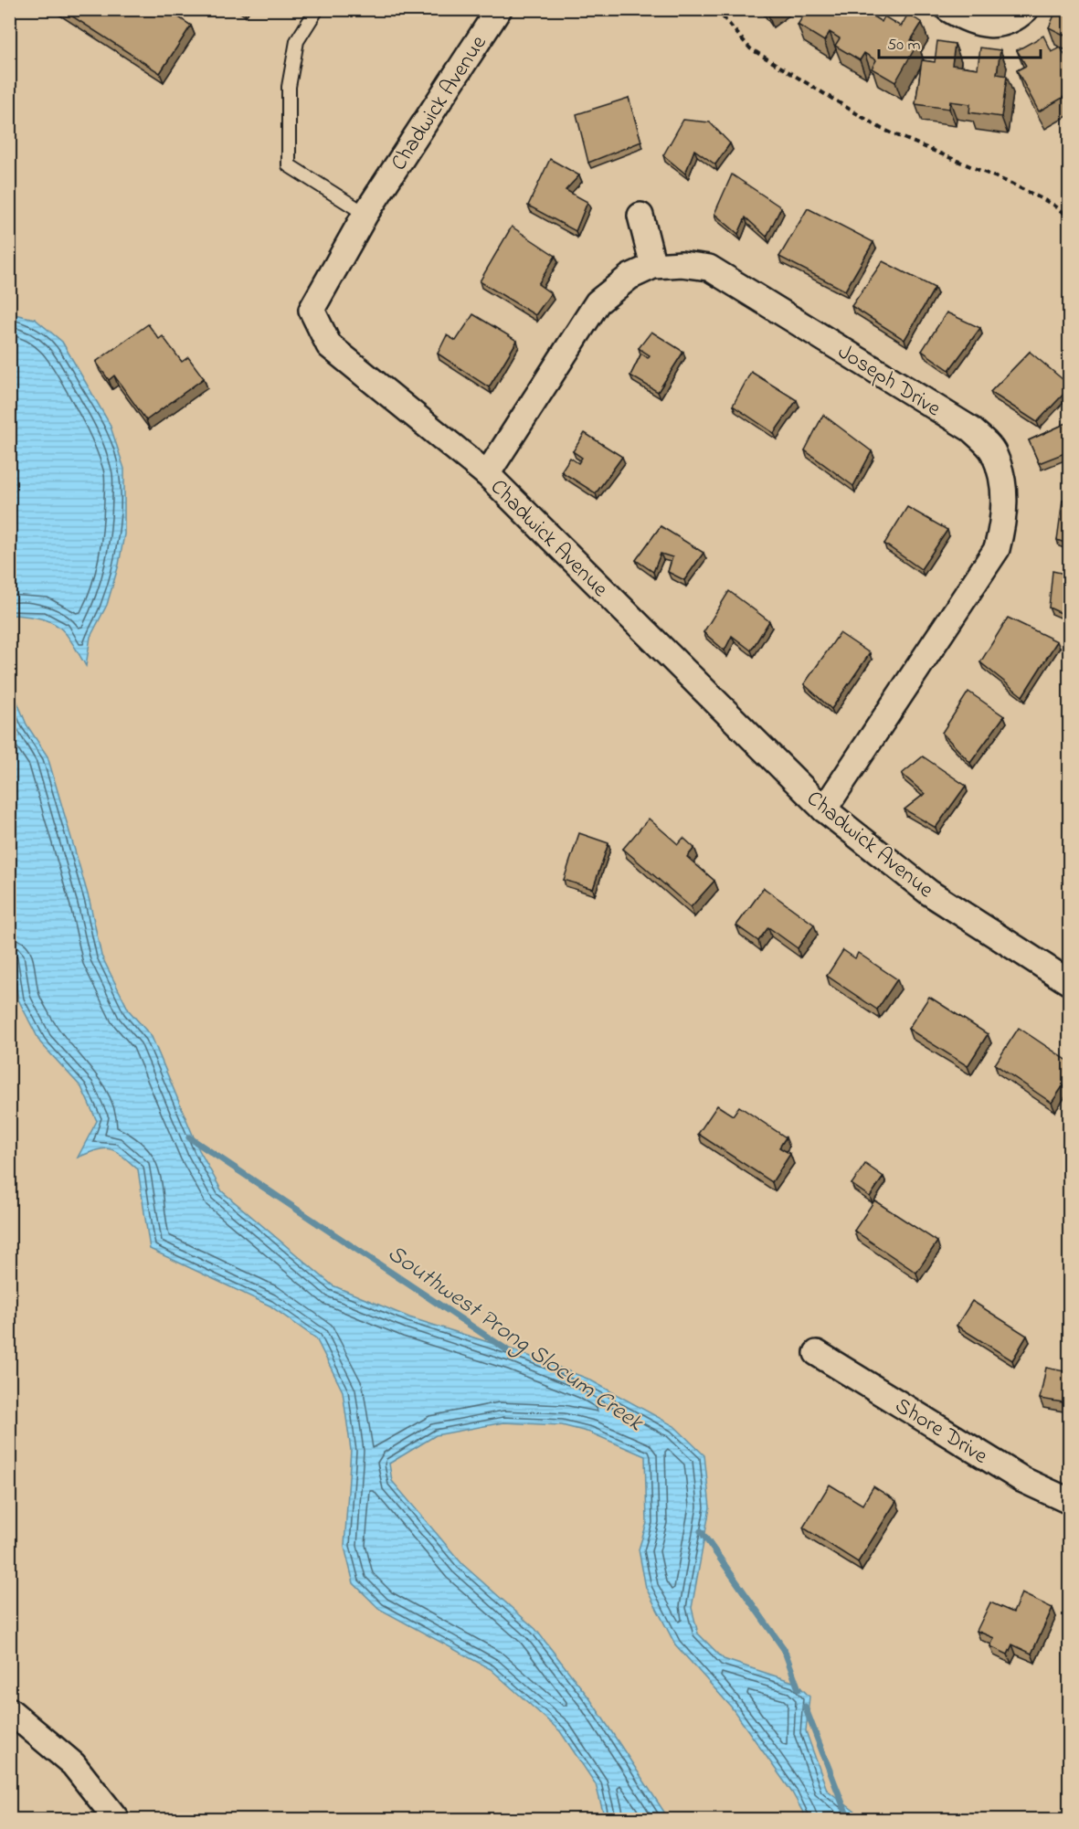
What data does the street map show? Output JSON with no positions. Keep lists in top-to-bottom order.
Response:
{
  "streets": {
    "street": ["Chadwick Avenue", "Joseph Drive", "Shore Drive"]
  },
  "crossings": [
    ["Chadwick Avenue", "Joseph Drive"]
  ],
  "water": ["Southwest Prong Slocum Creek"],
  "scale_bar": "50 m"
}
